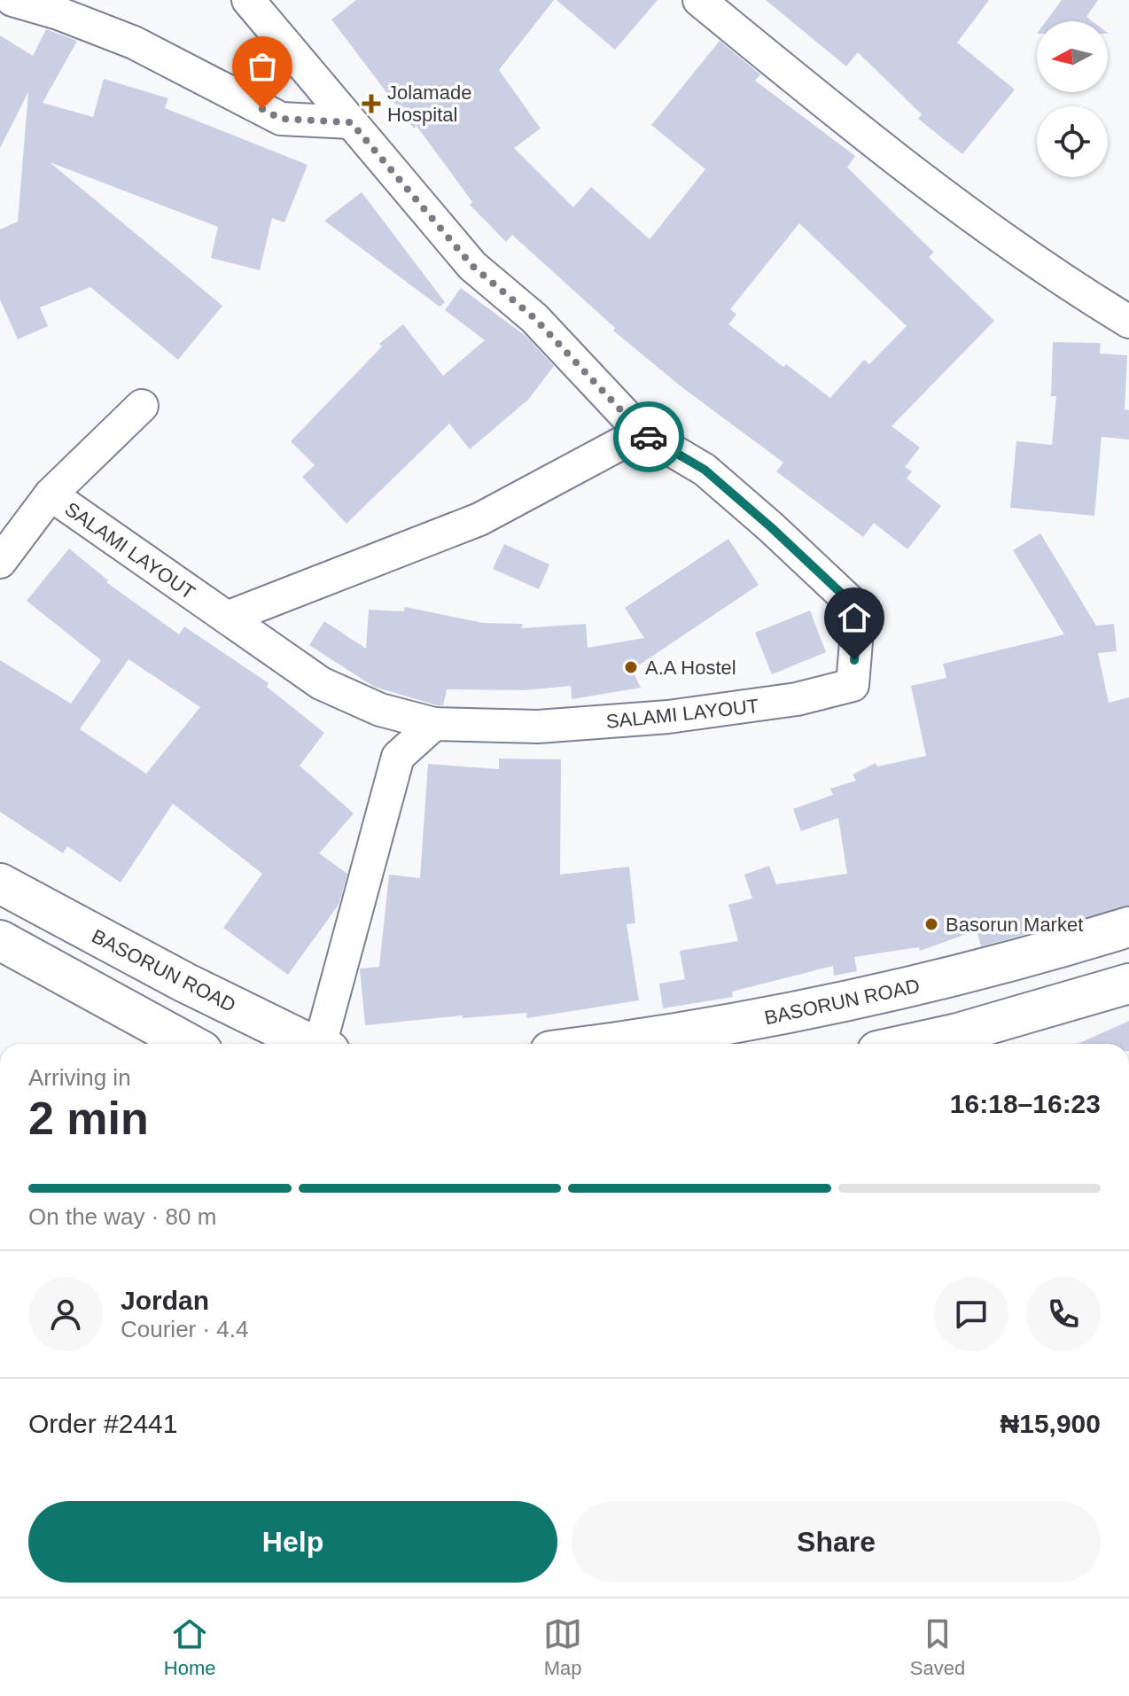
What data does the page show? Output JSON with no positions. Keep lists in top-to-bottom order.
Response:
{
  "streets": {
    "main road": ["BASORUN ROAD"],
    "street": ["SALAMI LAYOUT"]
  },
  "places": {
    "health": ["Jolamade Hospital"],
    "other": ["A.A Hostel", "Basorun Market"]
  },
  "north": "left",
  "page": {
    "heading": ["2 min", "Arriving in", "16:18–16:23"],
    "panel": [
      "Jordan",
      "Courier · 4.4",
      "Order #2441",
      "₦15,900"
    ],
    "bar": "On the way · 80 m",
    "buttons": ["Help", "Share"],
    "tabs": ["Home", "Map", "Saved"]
  }
}
